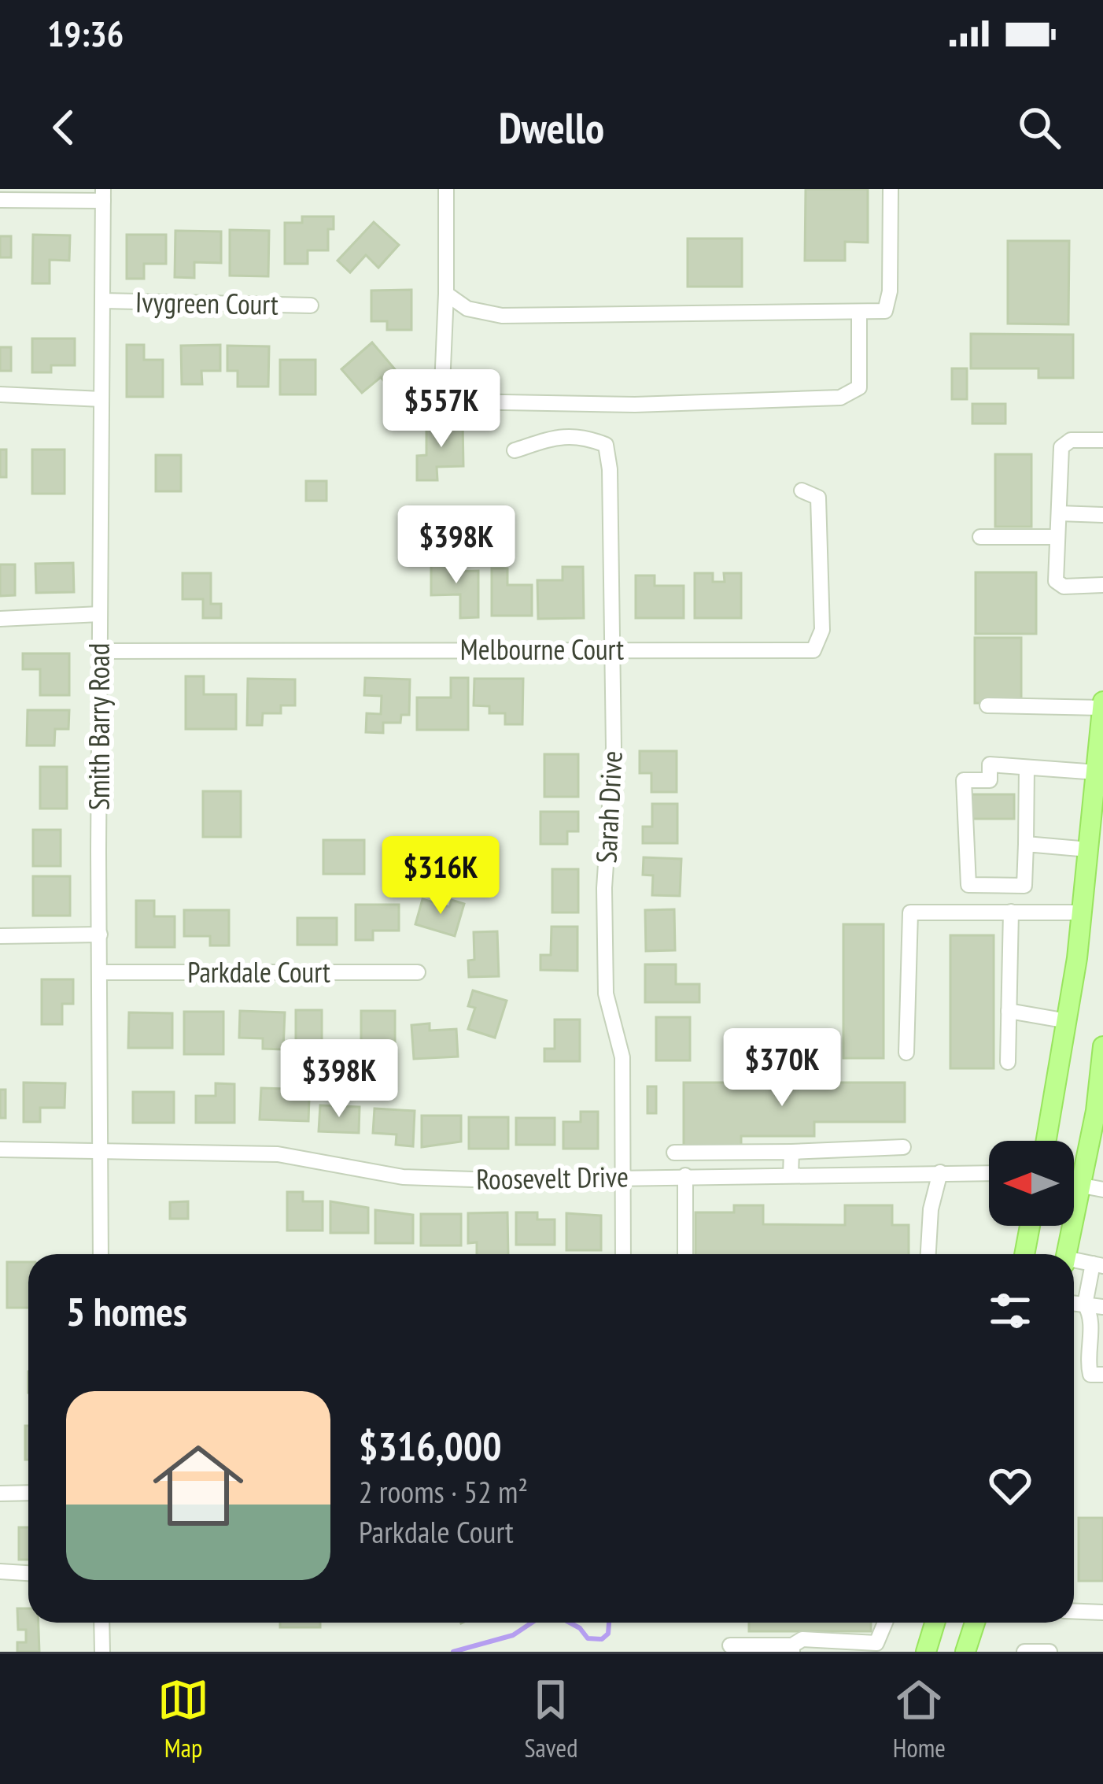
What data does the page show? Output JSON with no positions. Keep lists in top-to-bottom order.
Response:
{
  "streets": {
    "street": [
      "Ivygreen Court",
      "Melbourne Court",
      "Smith Barry Road",
      "Sarah Drive",
      "Parkdale Court",
      "Roosevelt Drive"
    ]
  },
  "crossings": [
    ["Ivygreen Court", "Smith Barry Road"],
    ["Melbourne Court", "Smith Barry Road"],
    ["Melbourne Court", "Sarah Drive"],
    ["Smith Barry Road", "Parkdale Court"],
    ["Smith Barry Road", "Roosevelt Drive"],
    ["Sarah Drive", "Roosevelt Drive"]
  ],
  "north": "left",
  "page": {
    "status": "19:36",
    "header": "Dwello",
    "price": [
      "$557K",
      "$398K",
      "$316K",
      "$370K",
      "$398K"
    ],
    "heading": "5 homes",
    "list": [
      {
        "name": "$316,000",
        "note": "2 rooms · 52 m² · Parkdale Court"
      }
    ],
    "tabs": ["Map", "Saved", "Home"]
  }
}
